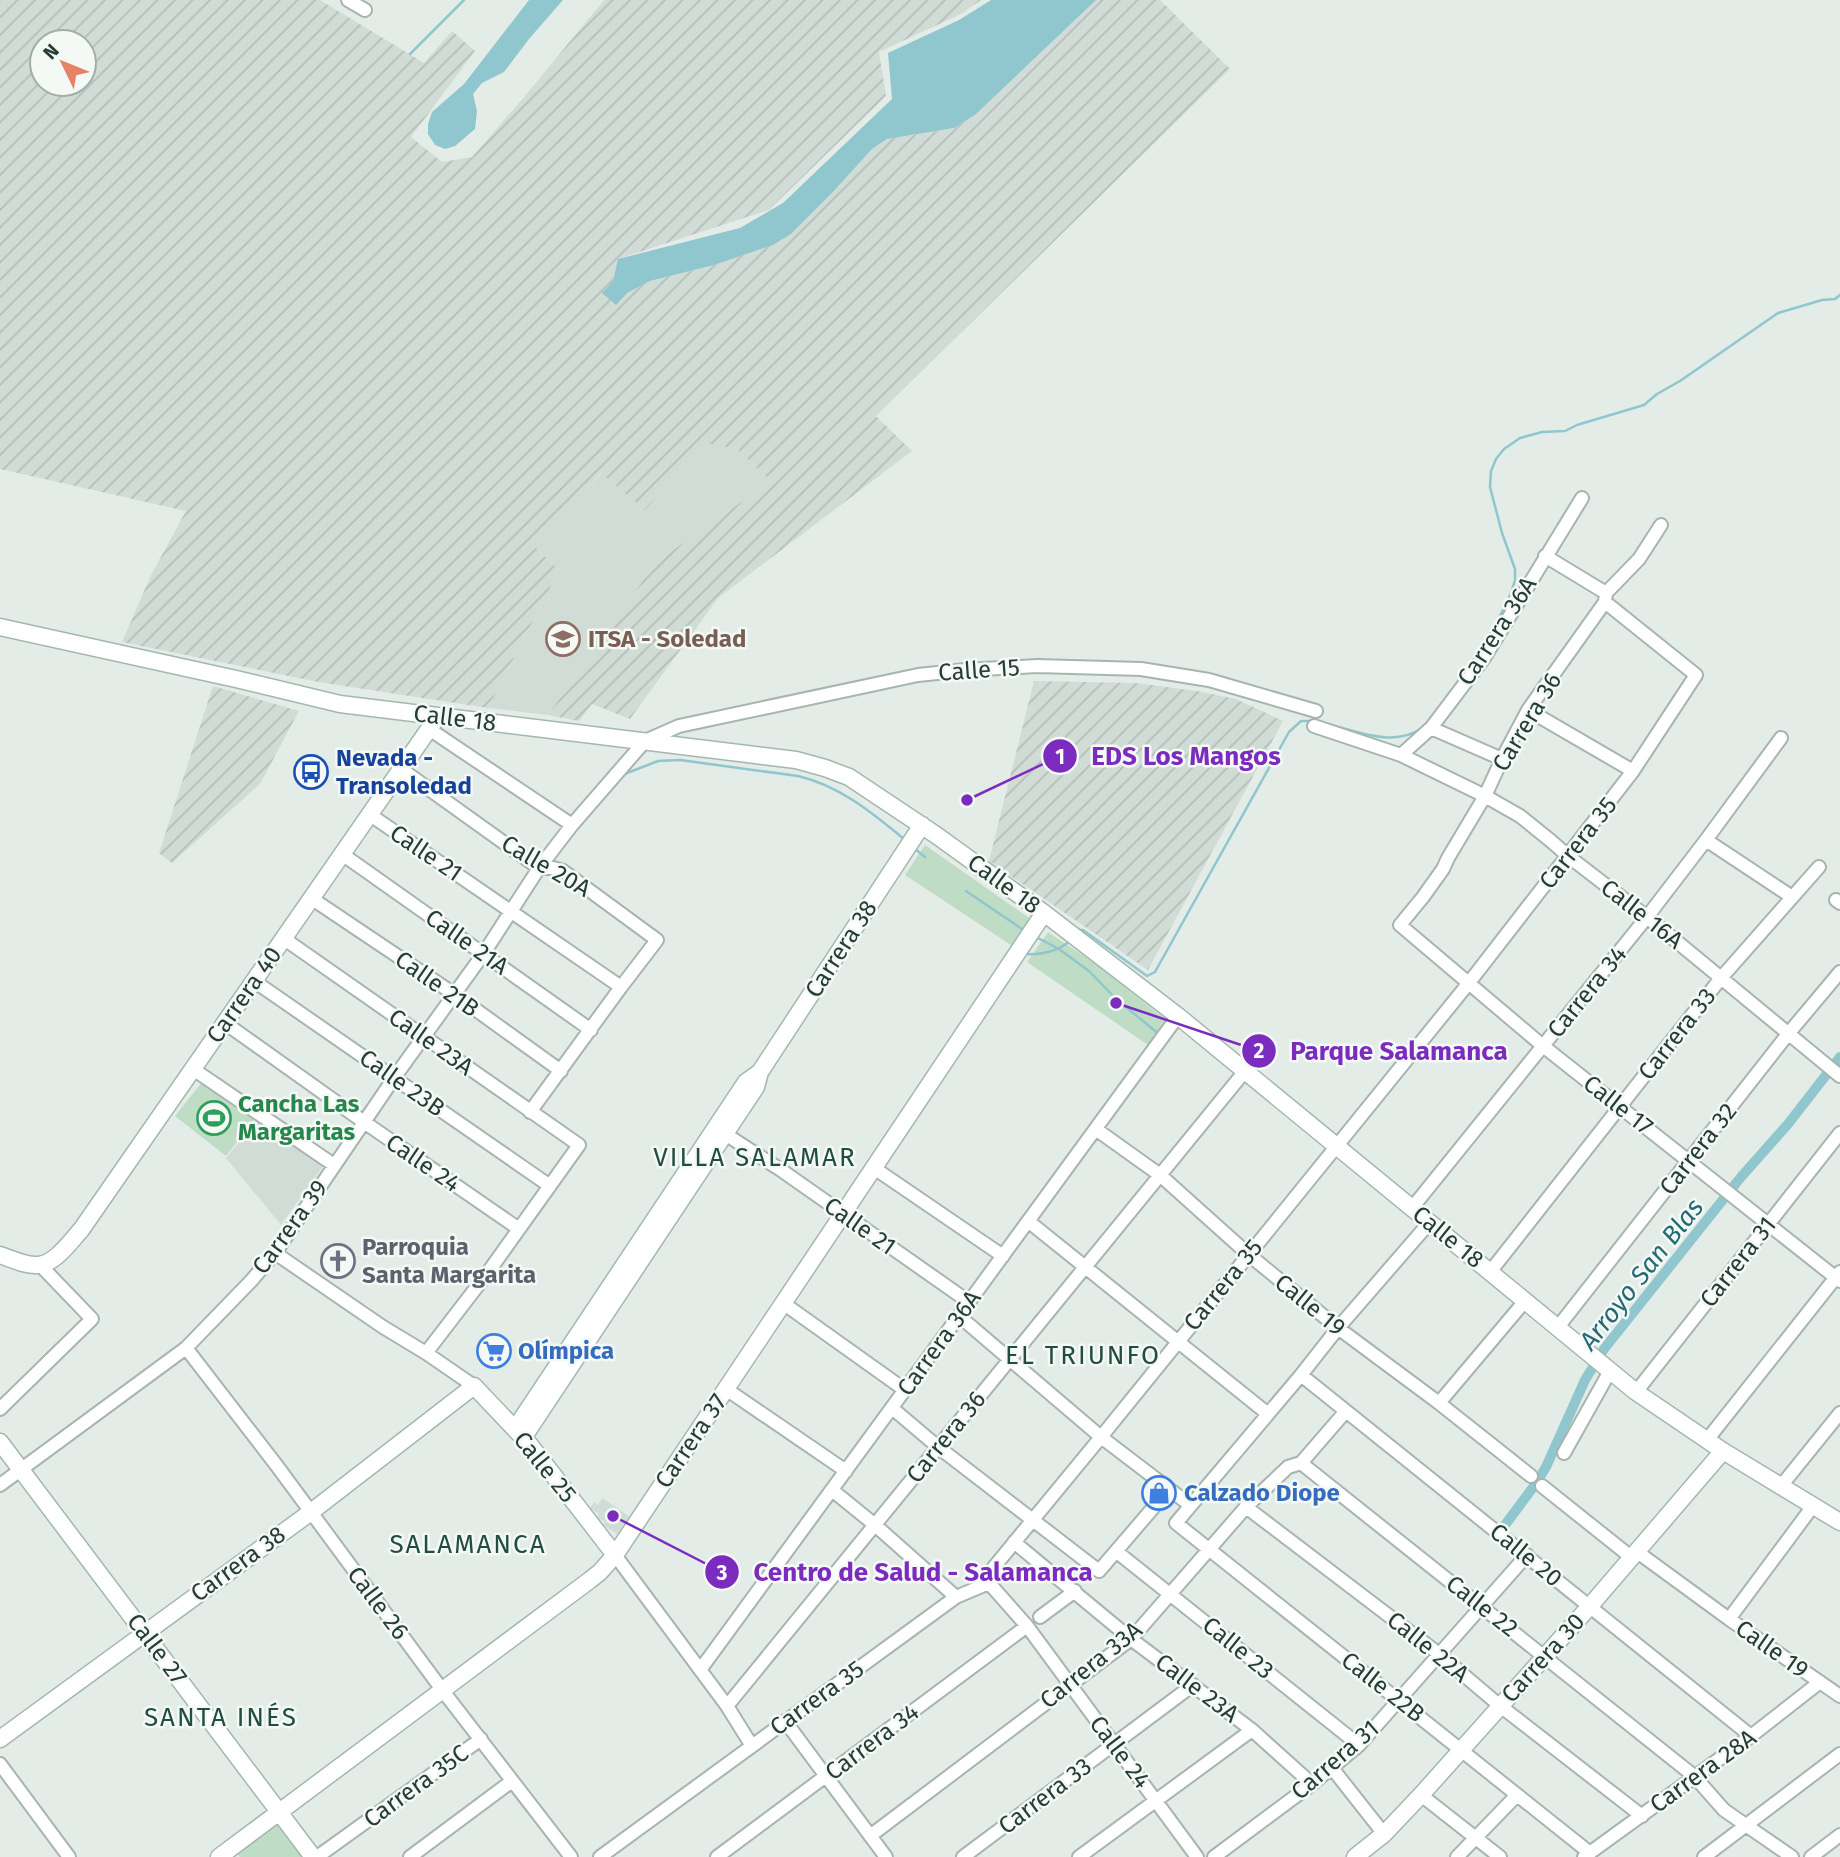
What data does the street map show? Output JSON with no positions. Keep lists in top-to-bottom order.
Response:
{
  "streets": {
    "street": [
      "Carrera 36A",
      "Calle 15",
      "Calle 18",
      "Carrera 36",
      "Carrera 35",
      "Calle 21",
      "Calle 20A",
      "Calle 16A",
      "Calle 21A",
      "Carrera 38",
      "Calle 21B",
      "Carrera 34",
      "Carrera 40",
      "Carrera 33",
      "Calle 23A",
      "Calle 23B",
      "Calle 17",
      "Carrera 32",
      "Calle 24",
      "Carrera 39",
      "Carrera 31",
      "Calle 19",
      "Carrera 37",
      "Calle 25",
      "Calle 20",
      "Calle 26",
      "Calle 22",
      "Calle 22A",
      "Calle 23",
      "Calle 27",
      "Carrera 30",
      "Carrera 33A",
      "Calle 22B",
      "Carrera 28A",
      "Carrera 35C"
    ]
  },
  "crossings": [
    ["Carrera 36A", "Calle 18"],
    ["Carrera 36A", "Calle 21"],
    ["Carrera 36A", "Calle 16A"],
    ["Carrera 36A", "Calle 19"],
    ["Carrera 36A", "Calle 25"],
    ["Calle 15", "Calle 18"],
    ["Calle 15", "Carrera 39"],
    ["Calle 18", "Carrera 36"],
    ["Calle 18", "Carrera 35"],
    ["Calle 18", "Carrera 38"],
    ["Calle 18", "Carrera 34"],
    ["Calle 18", "Carrera 40"],
    ["Calle 18", "Carrera 33"],
    ["Calle 18", "Carrera 32"],
    ["Calle 18", "Carrera 39"],
    ["Calle 18", "Carrera 31"],
    ["Calle 18", "Carrera 37"],
    ["Calle 18", "Carrera 30"],
    ["Carrera 36", "Carrera 35"],
    ["Carrera 36", "Calle 16A"],
    ["Carrera 36", "Calle 17"],
    ["Carrera 36", "Calle 19"],
    ["Carrera 36", "Calle 25"],
    ["Carrera 35", "Calle 16A"],
    ["Carrera 35", "Calle 23A"],
    ["Carrera 35", "Calle 17"],
    ["Carrera 35", "Calle 24"],
    ["Carrera 35", "Calle 19"],
    ["Carrera 35", "Calle 25"],
    ["Calle 21", "Calle 20A"],
    ["Calle 21", "Carrera 38"],
    ["Calle 21", "Carrera 40"],
    ["Calle 21", "Carrera 39"],
    ["Calle 21", "Carrera 37"],
    ["Calle 20A", "Carrera 40"],
    ["Calle 20A", "Carrera 39"],
    ["Calle 16A", "Carrera 34"],
    ["Calle 16A", "Carrera 33"],
    ["Calle 16A", "Carrera 32"],
    ["Calle 21A", "Carrera 40"],
    ["Calle 21A", "Carrera 39"],
    ["Carrera 38", "Calle 25"],
    ["Carrera 38", "Calle 26"],
    ["Carrera 38", "Calle 27"],
    ["Calle 21B", "Carrera 40"],
    ["Calle 21B", "Carrera 39"],
    ["Carrera 34", "Calle 17"],
    ["Carrera 34", "Calle 24"],
    ["Carrera 40", "Calle 23A"],
    ["Carrera 40", "Calle 23B"],
    ["Carrera 40", "Calle 24"],
    ["Carrera 33", "Calle 23A"],
    ["Carrera 33", "Calle 17"],
    ["Carrera 33", "Calle 24"],
    ["Calle 23A", "Calle 23B"],
    ["Calle 23A", "Carrera 39"],
    ["Calle 23A", "Carrera 31"],
    ["Calle 23A", "Carrera 33A"],
    ["Calle 23B", "Carrera 39"],
    ["Calle 17", "Carrera 32"],
    ["Calle 17", "Carrera 31"],
    ["Calle 24", "Carrera 39"],
    ["Calle 24", "Carrera 33A"],
    ["Carrera 39", "Calle 25"],
    ["Carrera 39", "Calle 26"],
    ["Carrera 39", "Calle 27"],
    ["Carrera 31", "Calle 20"],
    ["Carrera 31", "Calle 22"],
    ["Carrera 31", "Calle 22A"],
    ["Carrera 31", "Calle 23"],
    ["Carrera 31", "Calle 22B"],
    ["Calle 19", "Carrera 30"],
    ["Calle 19", "Carrera 28A"],
    ["Carrera 37", "Calle 25"],
    ["Carrera 37", "Calle 26"],
    ["Carrera 37", "Calle 27"],
    ["Calle 20", "Carrera 30"],
    ["Calle 20", "Carrera 33A"],
    ["Calle 20", "Carrera 28A"],
    ["Calle 26", "Carrera 35C"],
    ["Calle 22", "Carrera 30"],
    ["Calle 22", "Carrera 33A"],
    ["Calle 22", "Carrera 28A"],
    ["Calle 22A", "Carrera 30"],
    ["Calle 22A", "Carrera 33A"],
    ["Calle 22A", "Carrera 28A"],
    ["Calle 23", "Carrera 33A"],
    ["Calle 27", "Carrera 35C"],
    ["Carrera 30", "Calle 22B"],
    ["Carrera 33A", "Calle 22B"],
    ["Calle 22B", "Carrera 28A"]
  ],
  "districts": [
    "VILLA SALAMAR",
    "EL TRIUNFO",
    "SALAMANCA",
    "SANTA INÉS"
  ],
  "water": ["Arroyo San Blas"],
  "places": {
    "school or university": ["ITSA - Soledad"],
    "bus stop": ["Nevada - Transoledad"],
    "other": ["EDS Los Mangos", "Parque Salamanca", "Centro de Salud - Salamanca"],
    "sports": ["Cancha Las Margaritas"],
    "church": ["Parroquia Santa Margarita"],
    "supermarket": ["Olímpica"],
    "shop": ["Calzado Diope"]
  },
  "north": "top left"
}
